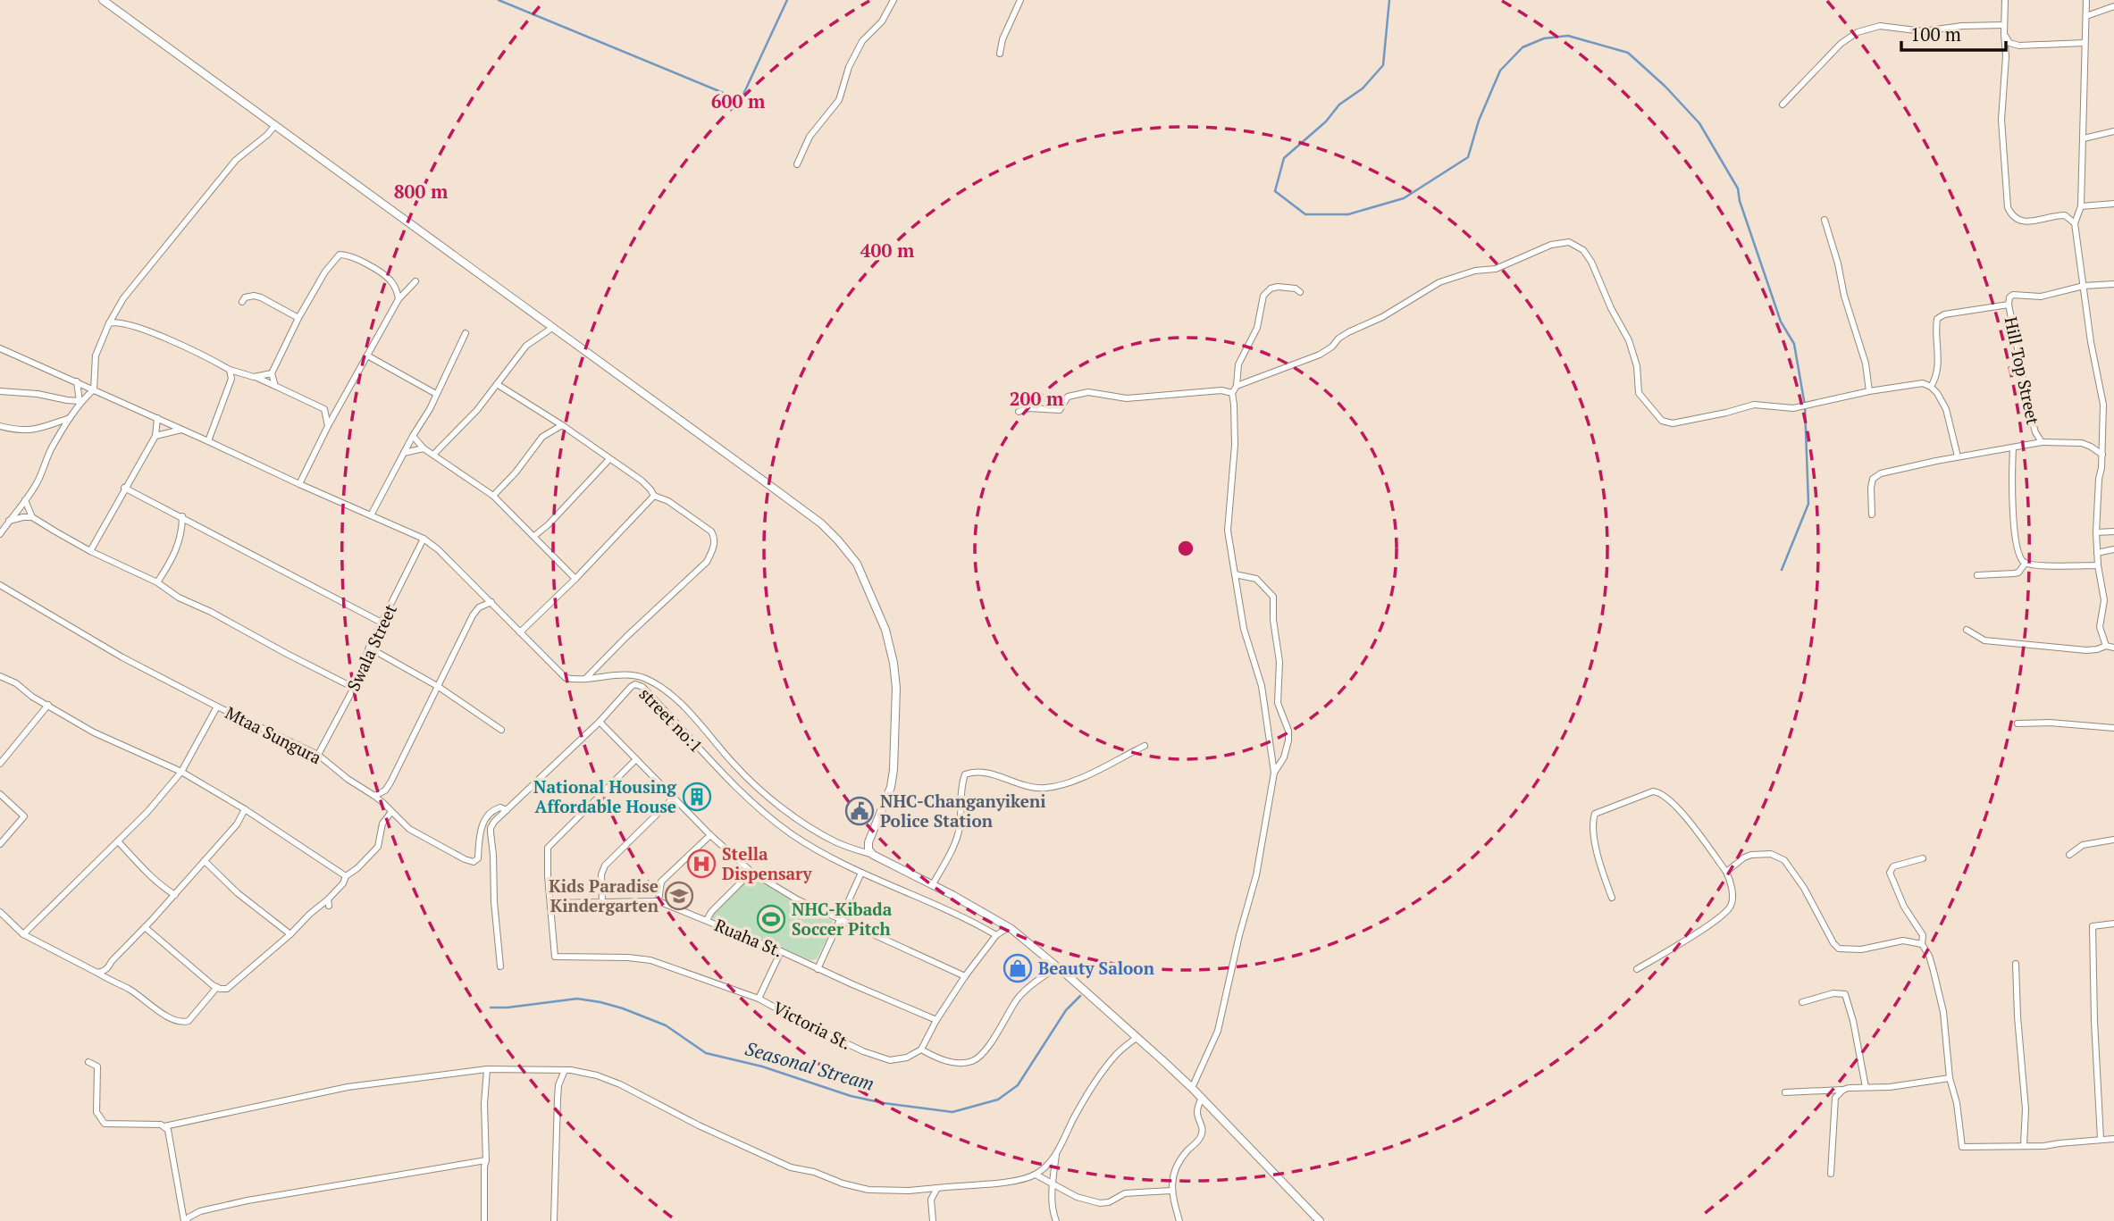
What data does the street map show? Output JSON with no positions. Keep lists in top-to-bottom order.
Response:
{
  "streets": {
    "street": [
      "Hill Top Street",
      "Swala Street",
      "street no:1",
      "Mtaa Sungura",
      "Ruaha St.",
      "Victoria St."
    ]
  },
  "crossings": [
    ["Swala Street", "Mtaa Sungura"],
    ["street no:1", "Mtaa Sungura"],
    ["Ruaha St.", "Victoria St."]
  ],
  "water": ["Seasonal Stream"],
  "places": {
    "building": ["National Housing Affordable House"],
    "public building": ["NHC-Changanyikeni Police Station"],
    "hospital": ["Stella Dispensary"],
    "school or university": ["Kids Paradise Kindergarten"],
    "sports": ["NHC-Kibada Soccer Pitch"],
    "shop": ["Beauty Saloon"]
  },
  "scale_bar": "100 m",
  "rings": [
    "600 m",
    "800 m",
    "400 m",
    "200 m"
  ]
}
